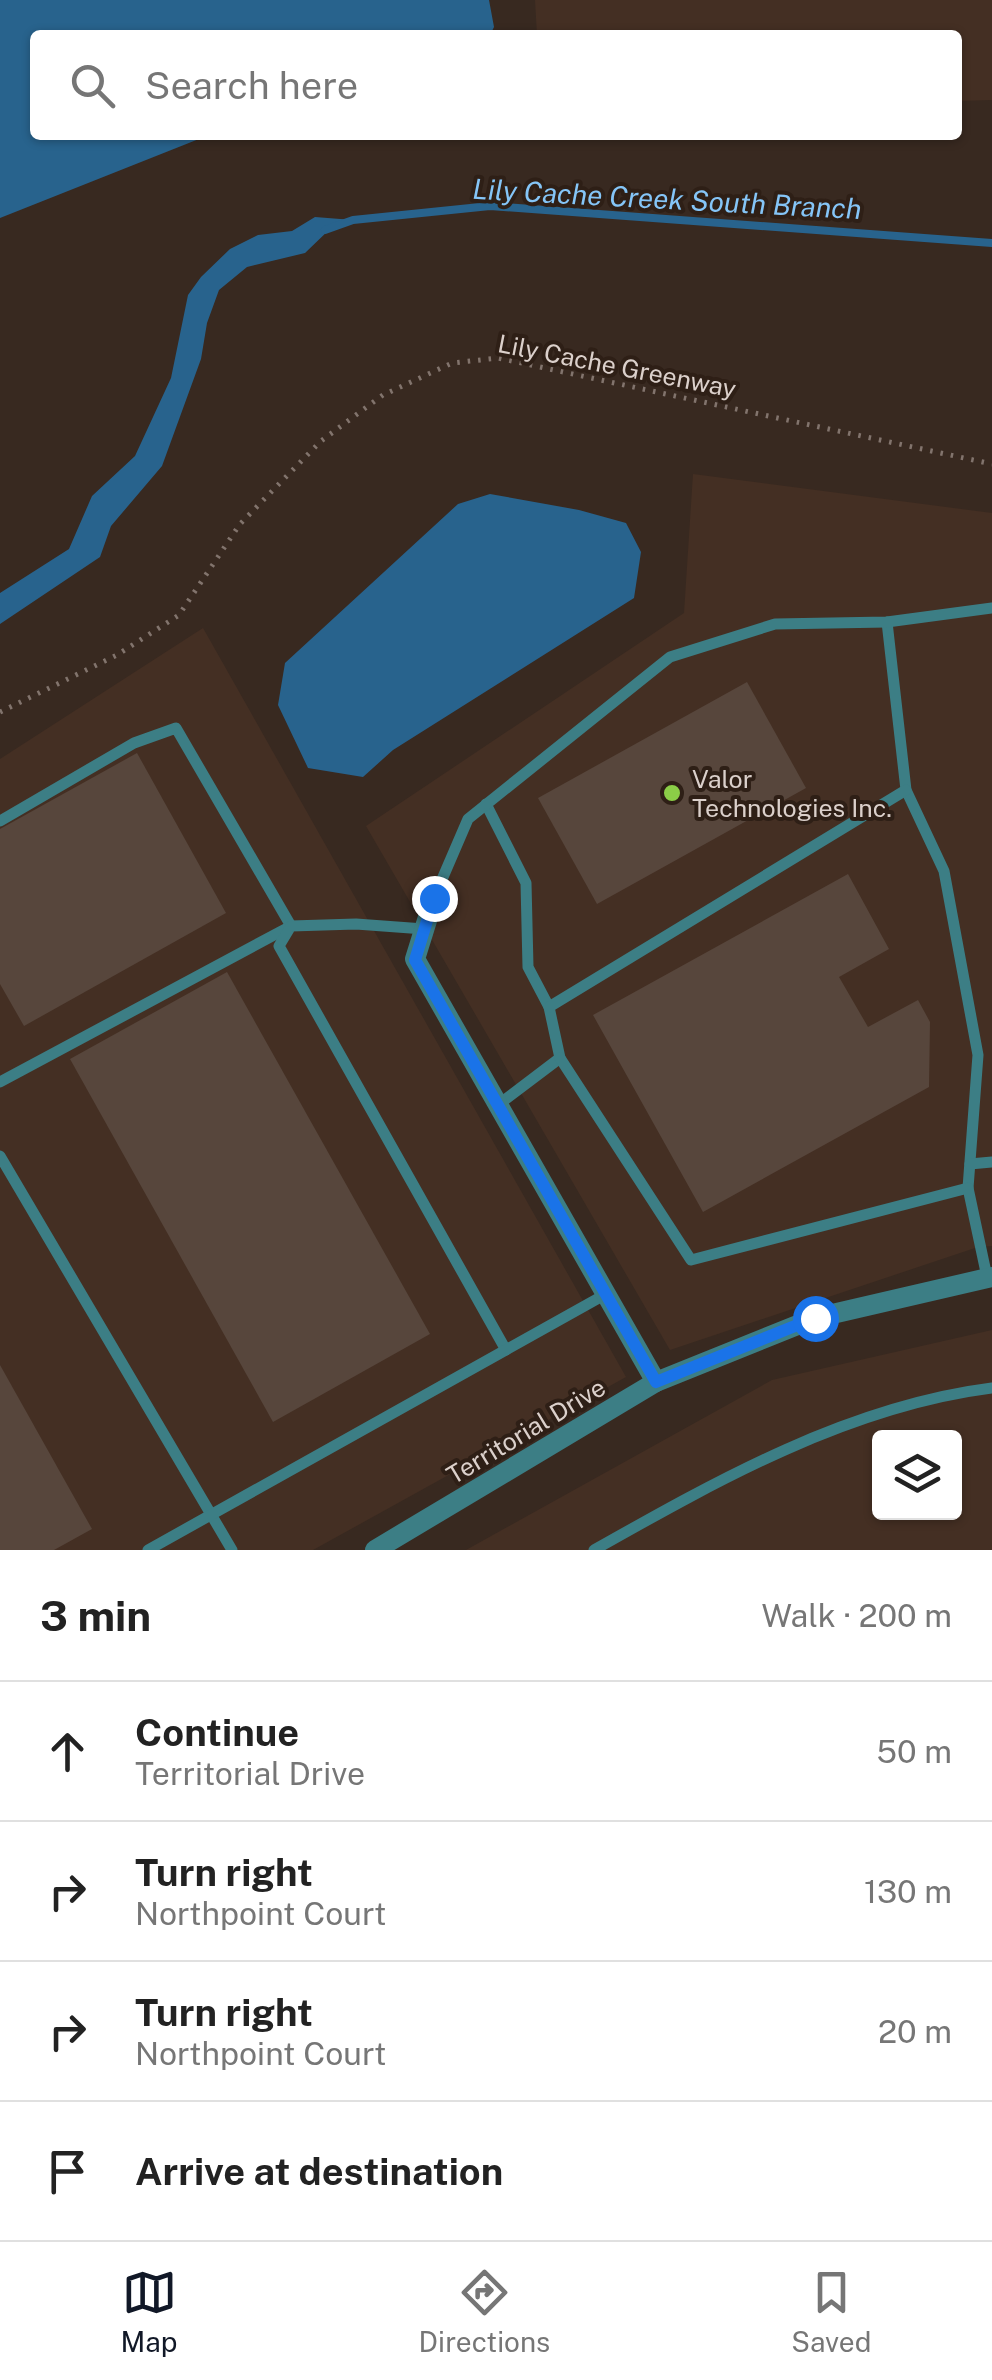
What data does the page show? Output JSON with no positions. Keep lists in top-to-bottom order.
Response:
{
  "streets": {
    "street": ["Territorial Drive"],
    "path": ["Lily Cache Greenway"]
  },
  "water": ["Lily Cache Creek South Branch"],
  "places": ["Valor Technologies Inc."],
  "page": {
    "search": "Search here",
    "heading": ["3 min", "Walk · 200 m"],
    "list": [
      ["Continue", "Territorial Drive", "50 m"],
      ["Turn right", "Northpoint Court", "130 m"],
      ["Turn right", "Northpoint Court", "20 m"],
      "Arrive at destination"
    ],
    "nav": ["Map", "Directions", "Saved"]
  }
}
